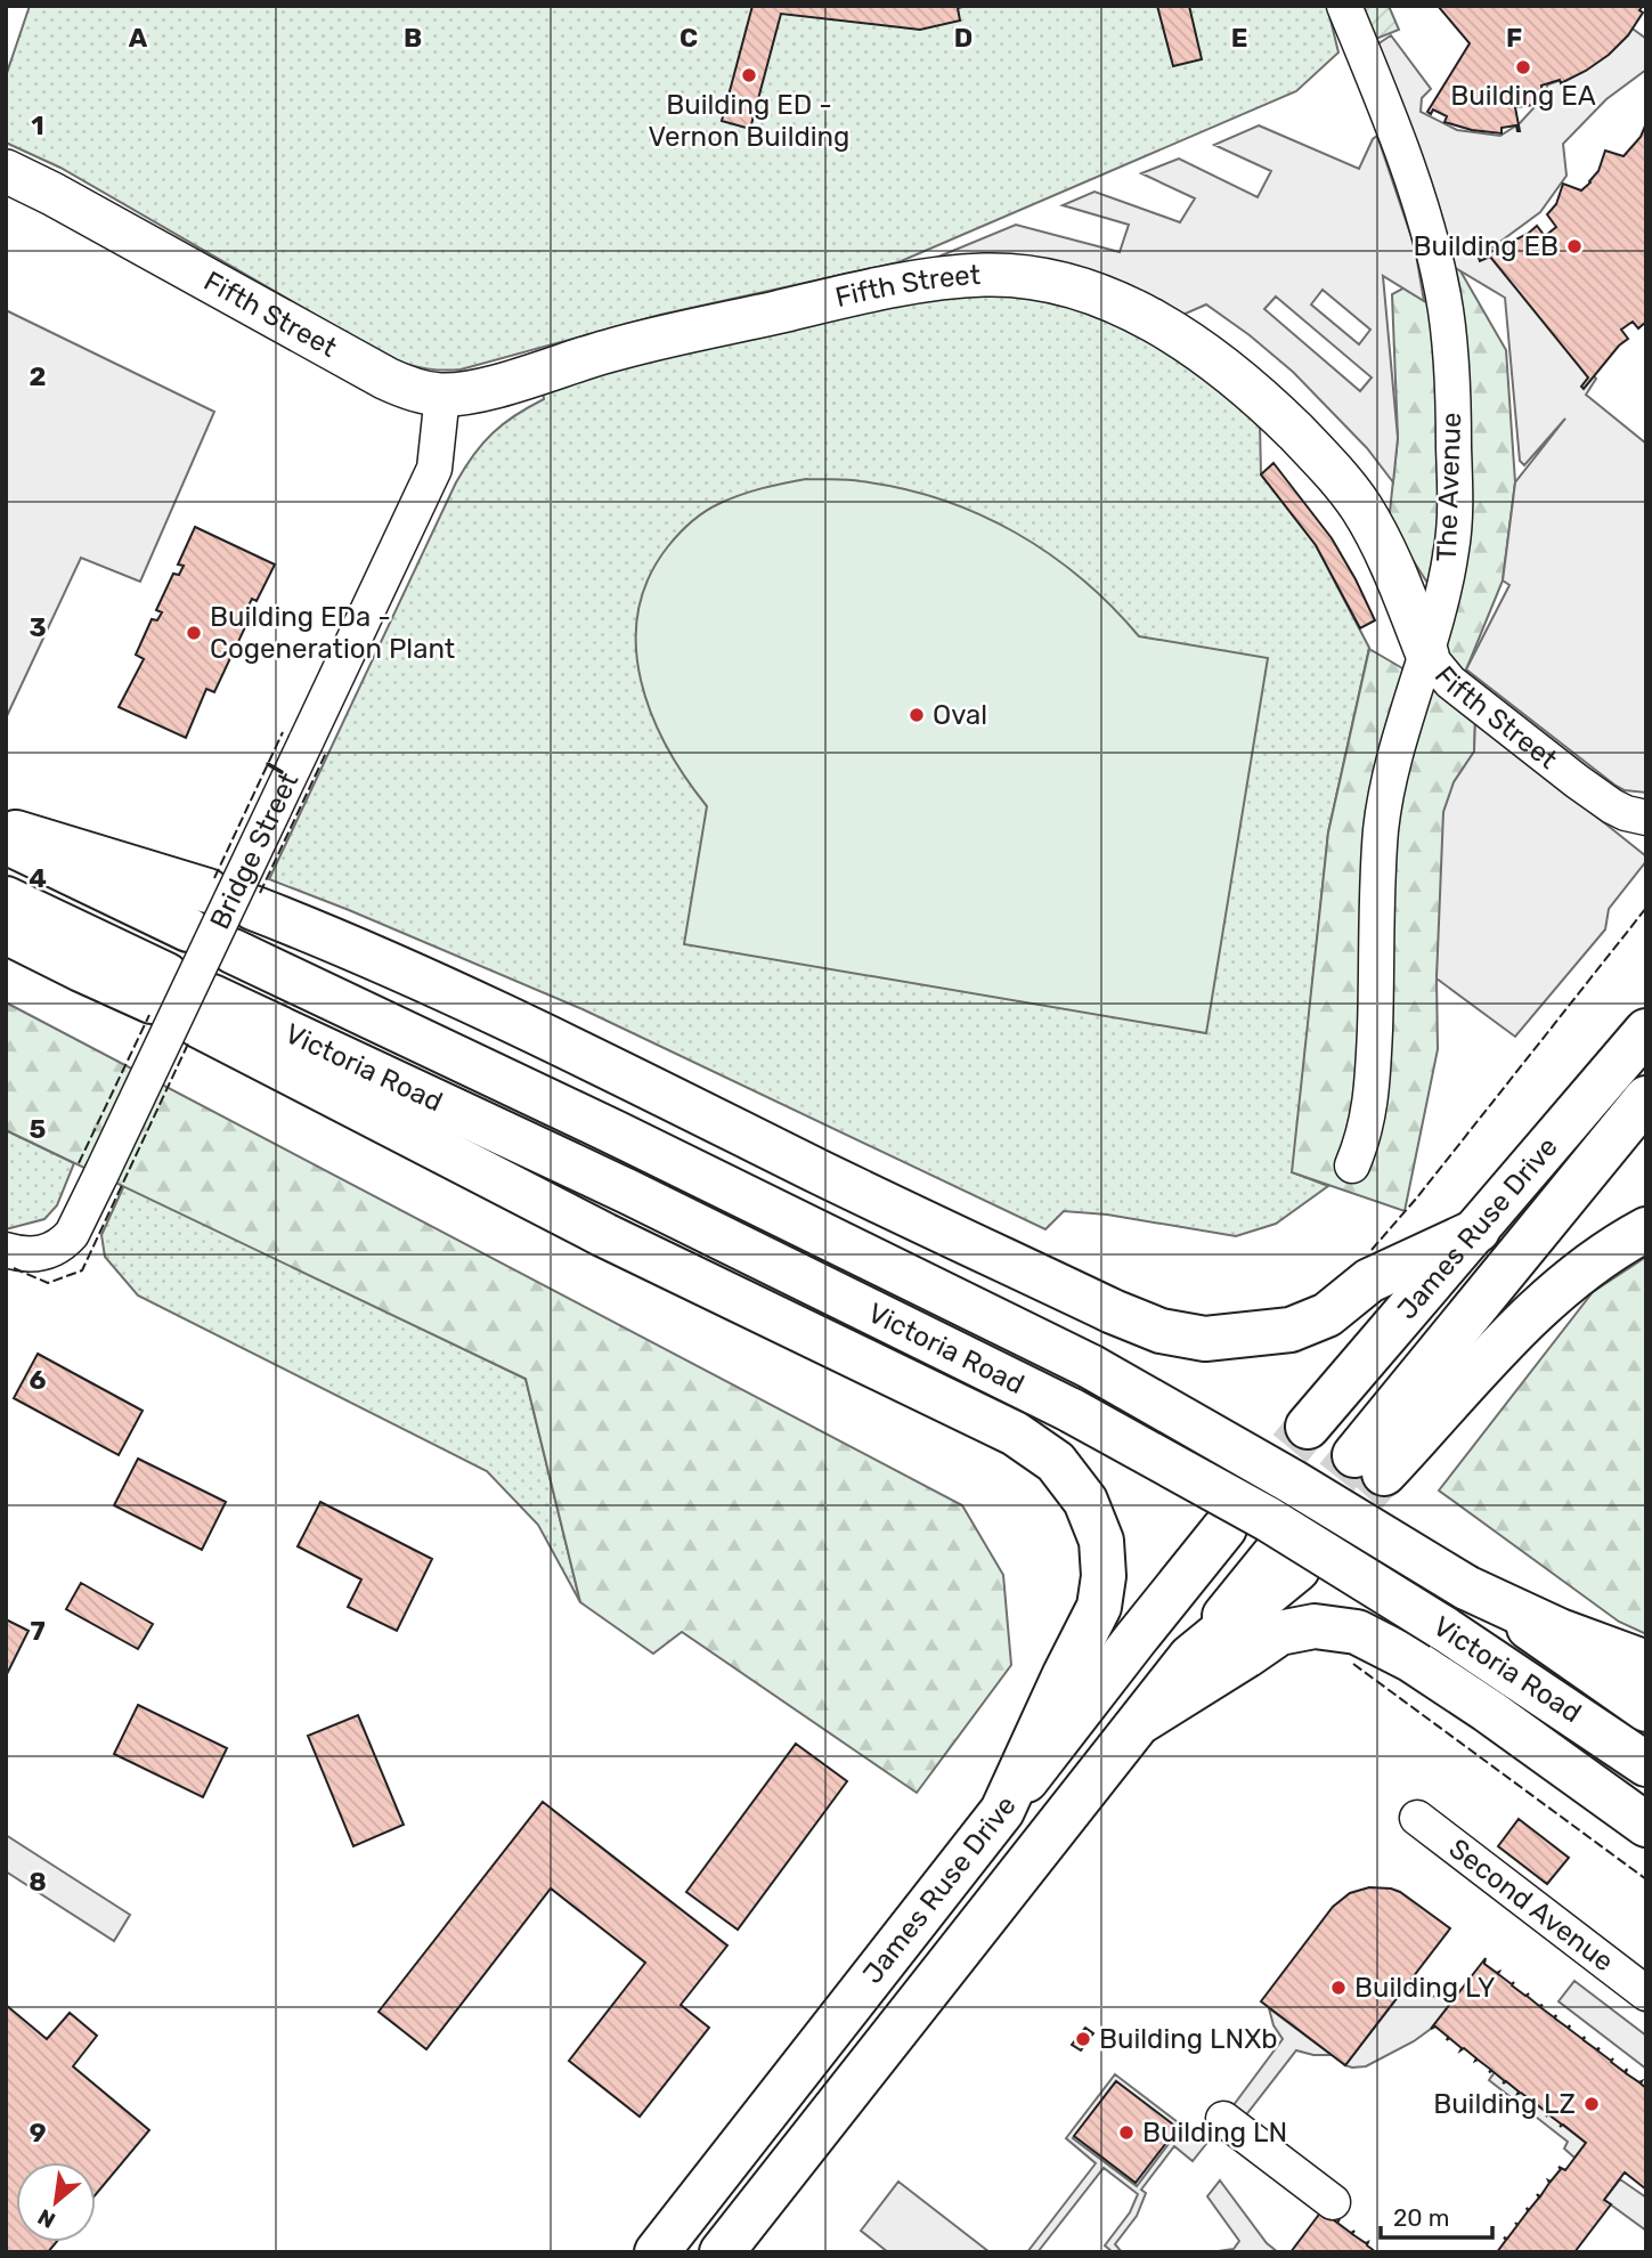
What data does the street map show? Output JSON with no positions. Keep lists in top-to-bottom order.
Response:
{
  "streets": {
    "main road": ["Victoria Road", "James Ruse Drive"],
    "street": [
      "Fifth Street",
      "The Avenue",
      "Bridge Street",
      "Second Avenue"
    ]
  },
  "crossings": [
    ["Fifth Street", "The Avenue"],
    ["Fifth Street", "Bridge Street"],
    ["Victoria Road", "James Ruse Drive"]
  ],
  "places": [
    "Building EA",
    "Building ED - Vernon Building",
    "Building EB",
    "Building EDa - Cogeneration Plant",
    "Oval",
    "Building LY",
    "Building LNXb",
    "Building LZ",
    "Building LN"
  ],
  "scale_bar": "20 m",
  "north": "bottom left",
  "grid": {
    "columns": [
      "A",
      "B",
      "C",
      "D",
      "E",
      "F"
    ],
    "rows": [
      "1",
      "2",
      "3",
      "4",
      "5",
      "6",
      "7",
      "8",
      "9"
    ]
  }
}
